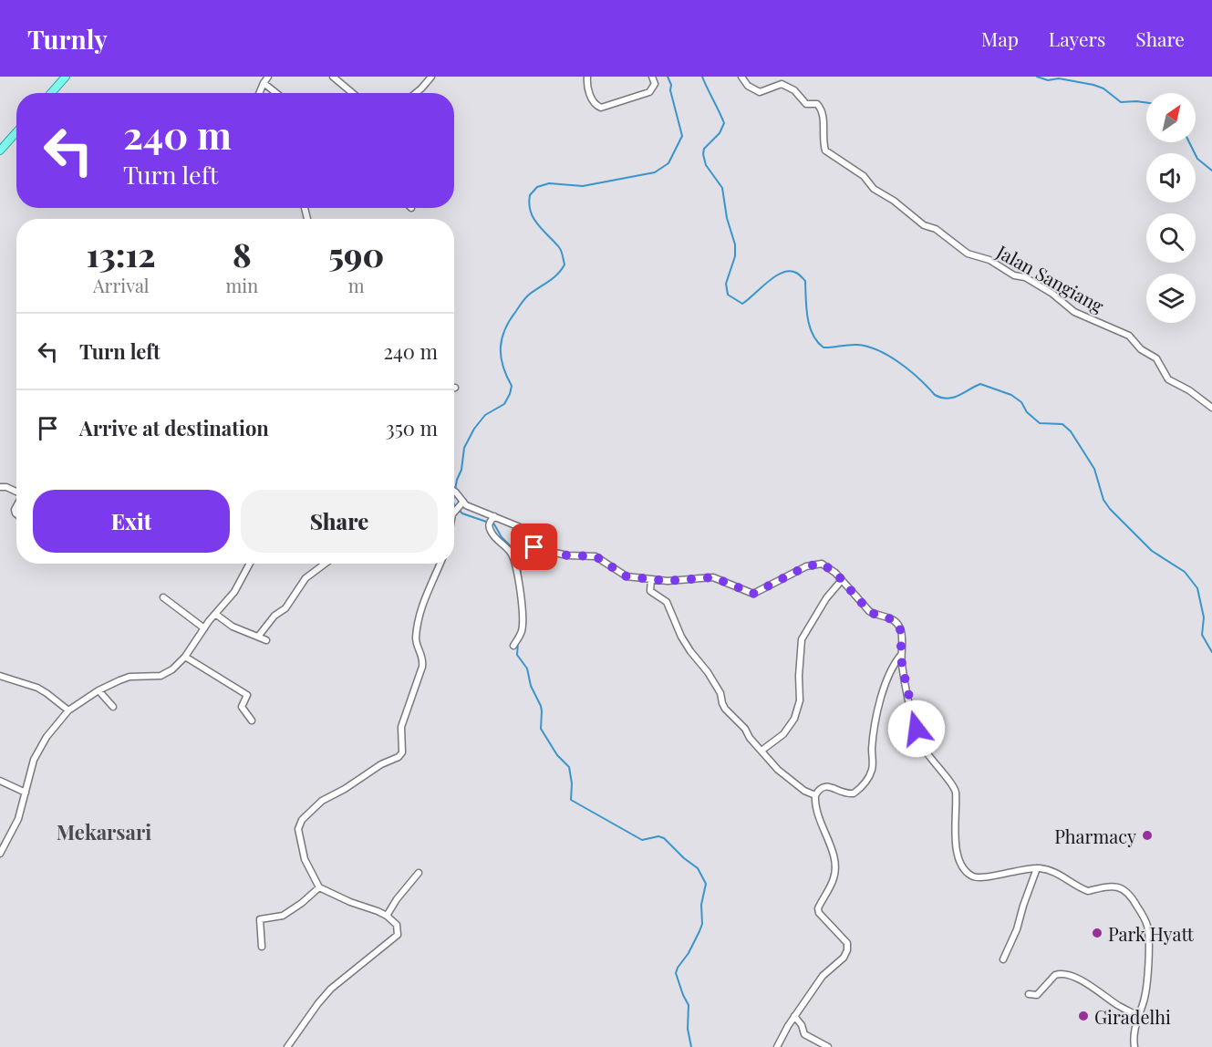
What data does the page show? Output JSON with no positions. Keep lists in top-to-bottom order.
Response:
{
  "streets": {
    "street": ["Jalan Sangiang"]
  },
  "districts": ["Mekarsari"],
  "places": ["Pharmacy", "Park Hyatt", "Giradelhi"],
  "north": "top right",
  "page": {
    "header": "Turnly",
    "nav": ["Map", "Layers", "Share"],
    "turn": ["240 m", "Turn left"],
    "eta": [
      "13:12",
      "Arrival",
      "8",
      "min",
      "590",
      "m"
    ],
    "list": [
      {
        "name": "Turn left",
        "value": "240 m"
      },
      {
        "name": "Arrive at destination",
        "value": "350 m"
      }
    ],
    "buttons": ["Exit", "Share"]
  }
}
